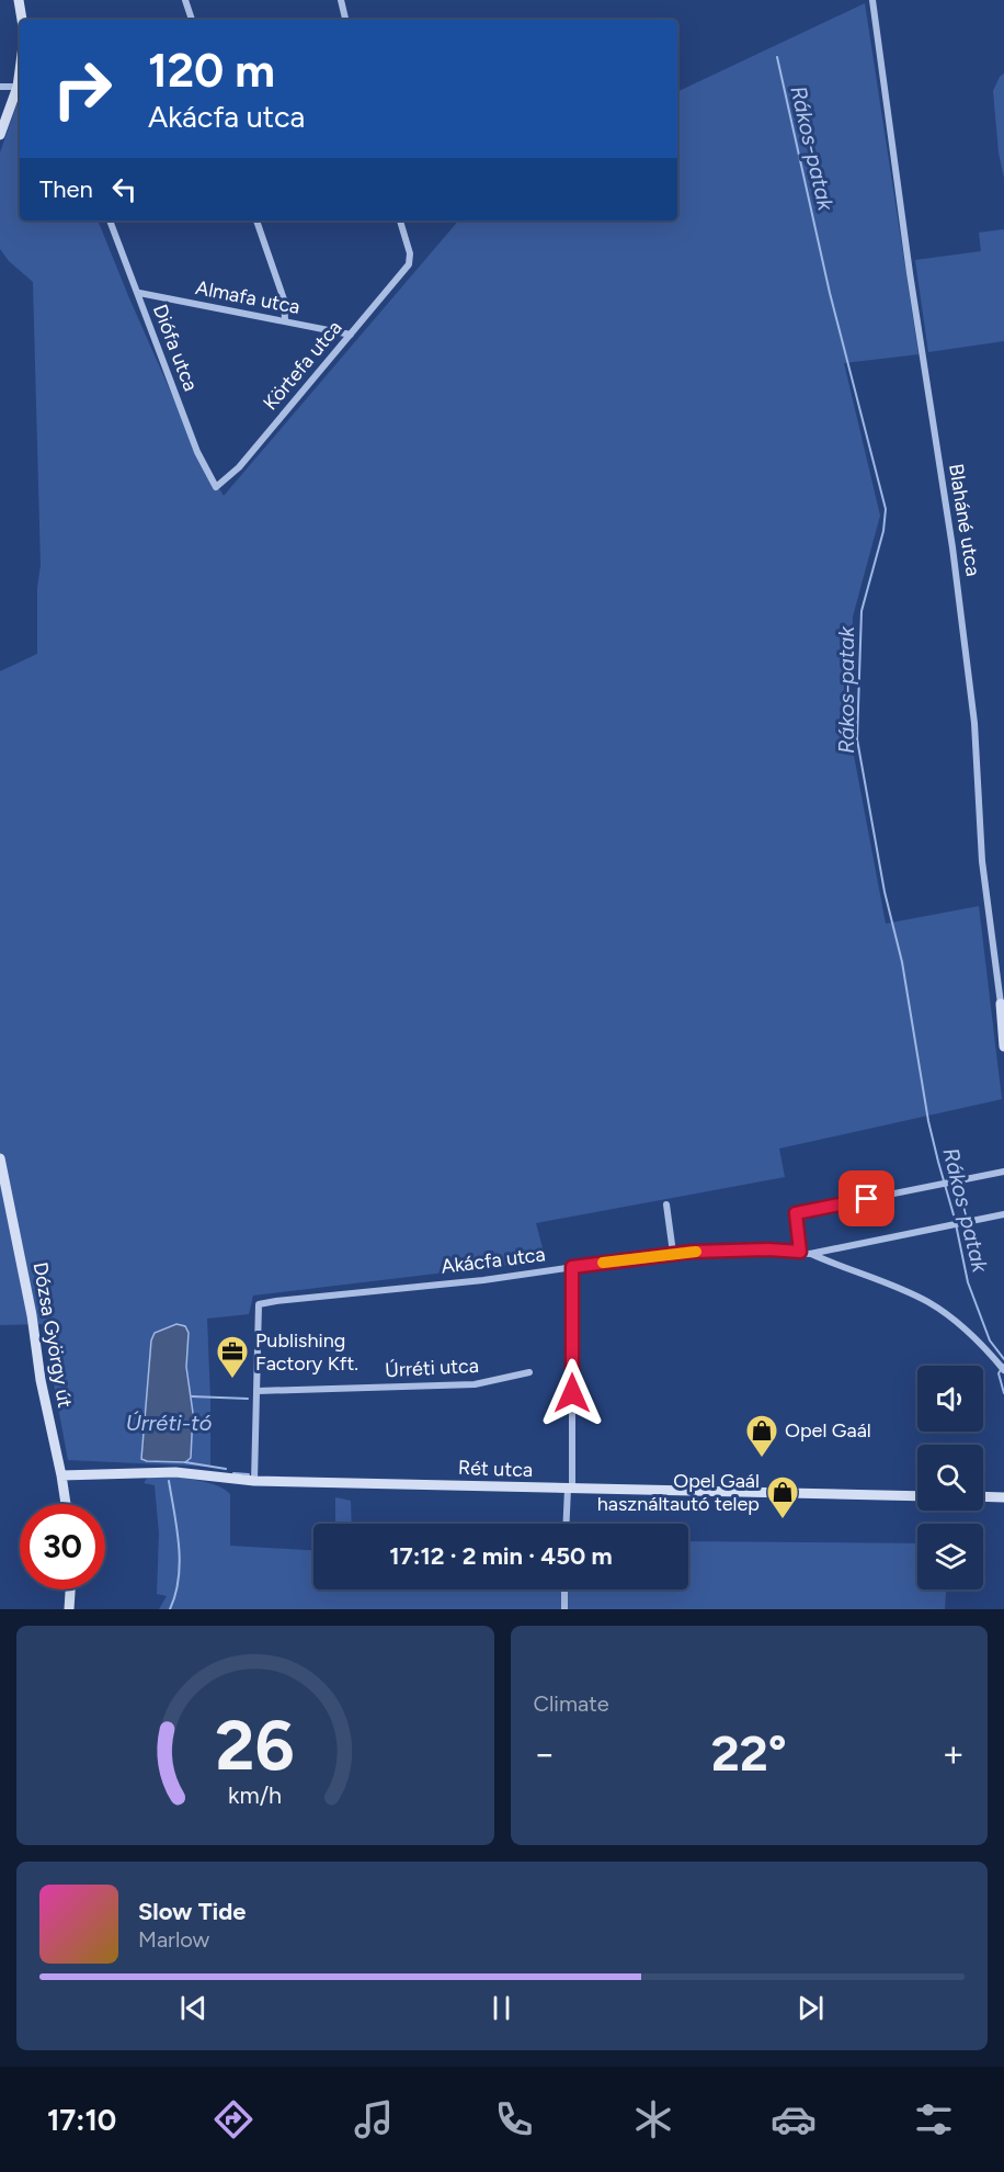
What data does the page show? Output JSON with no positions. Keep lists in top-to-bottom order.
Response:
{
  "streets": {
    "street": [
      "Almafa utca",
      "Diófa utca",
      "Körtefa utca",
      "Blaháné utca",
      "Akácfa utca",
      "Dózsa György út",
      "Úrréti utca",
      "Rét utca"
    ]
  },
  "crossings": [
    ["Almafa utca", "Diófa utca"],
    ["Almafa utca", "Körtefa utca"],
    ["Diófa utca", "Körtefa utca"],
    ["Akácfa utca", "Úrréti utca"],
    ["Dózsa György út", "Rét utca"]
  ],
  "water": ["Rákos-patak", "Úrréti-tó"],
  "places": {
    "office": ["Publishing Factory Kft."],
    "shop": ["Opel Gaál", "Opel Gaál használtautó telep"]
  },
  "page": {
    "turn": ["120 m", "Akácfa utca"],
    "then": "Then",
    "limit": "30",
    "trip": "17:12 · 2 min · 450 m",
    "tile": "Climate",
    "heat": ["−", "22°", "+"],
    "song": ["Slow Tide", "Marlow"],
    "tabs": "17:10",
    "gauge": ["26", "km/h"]
  }
}
